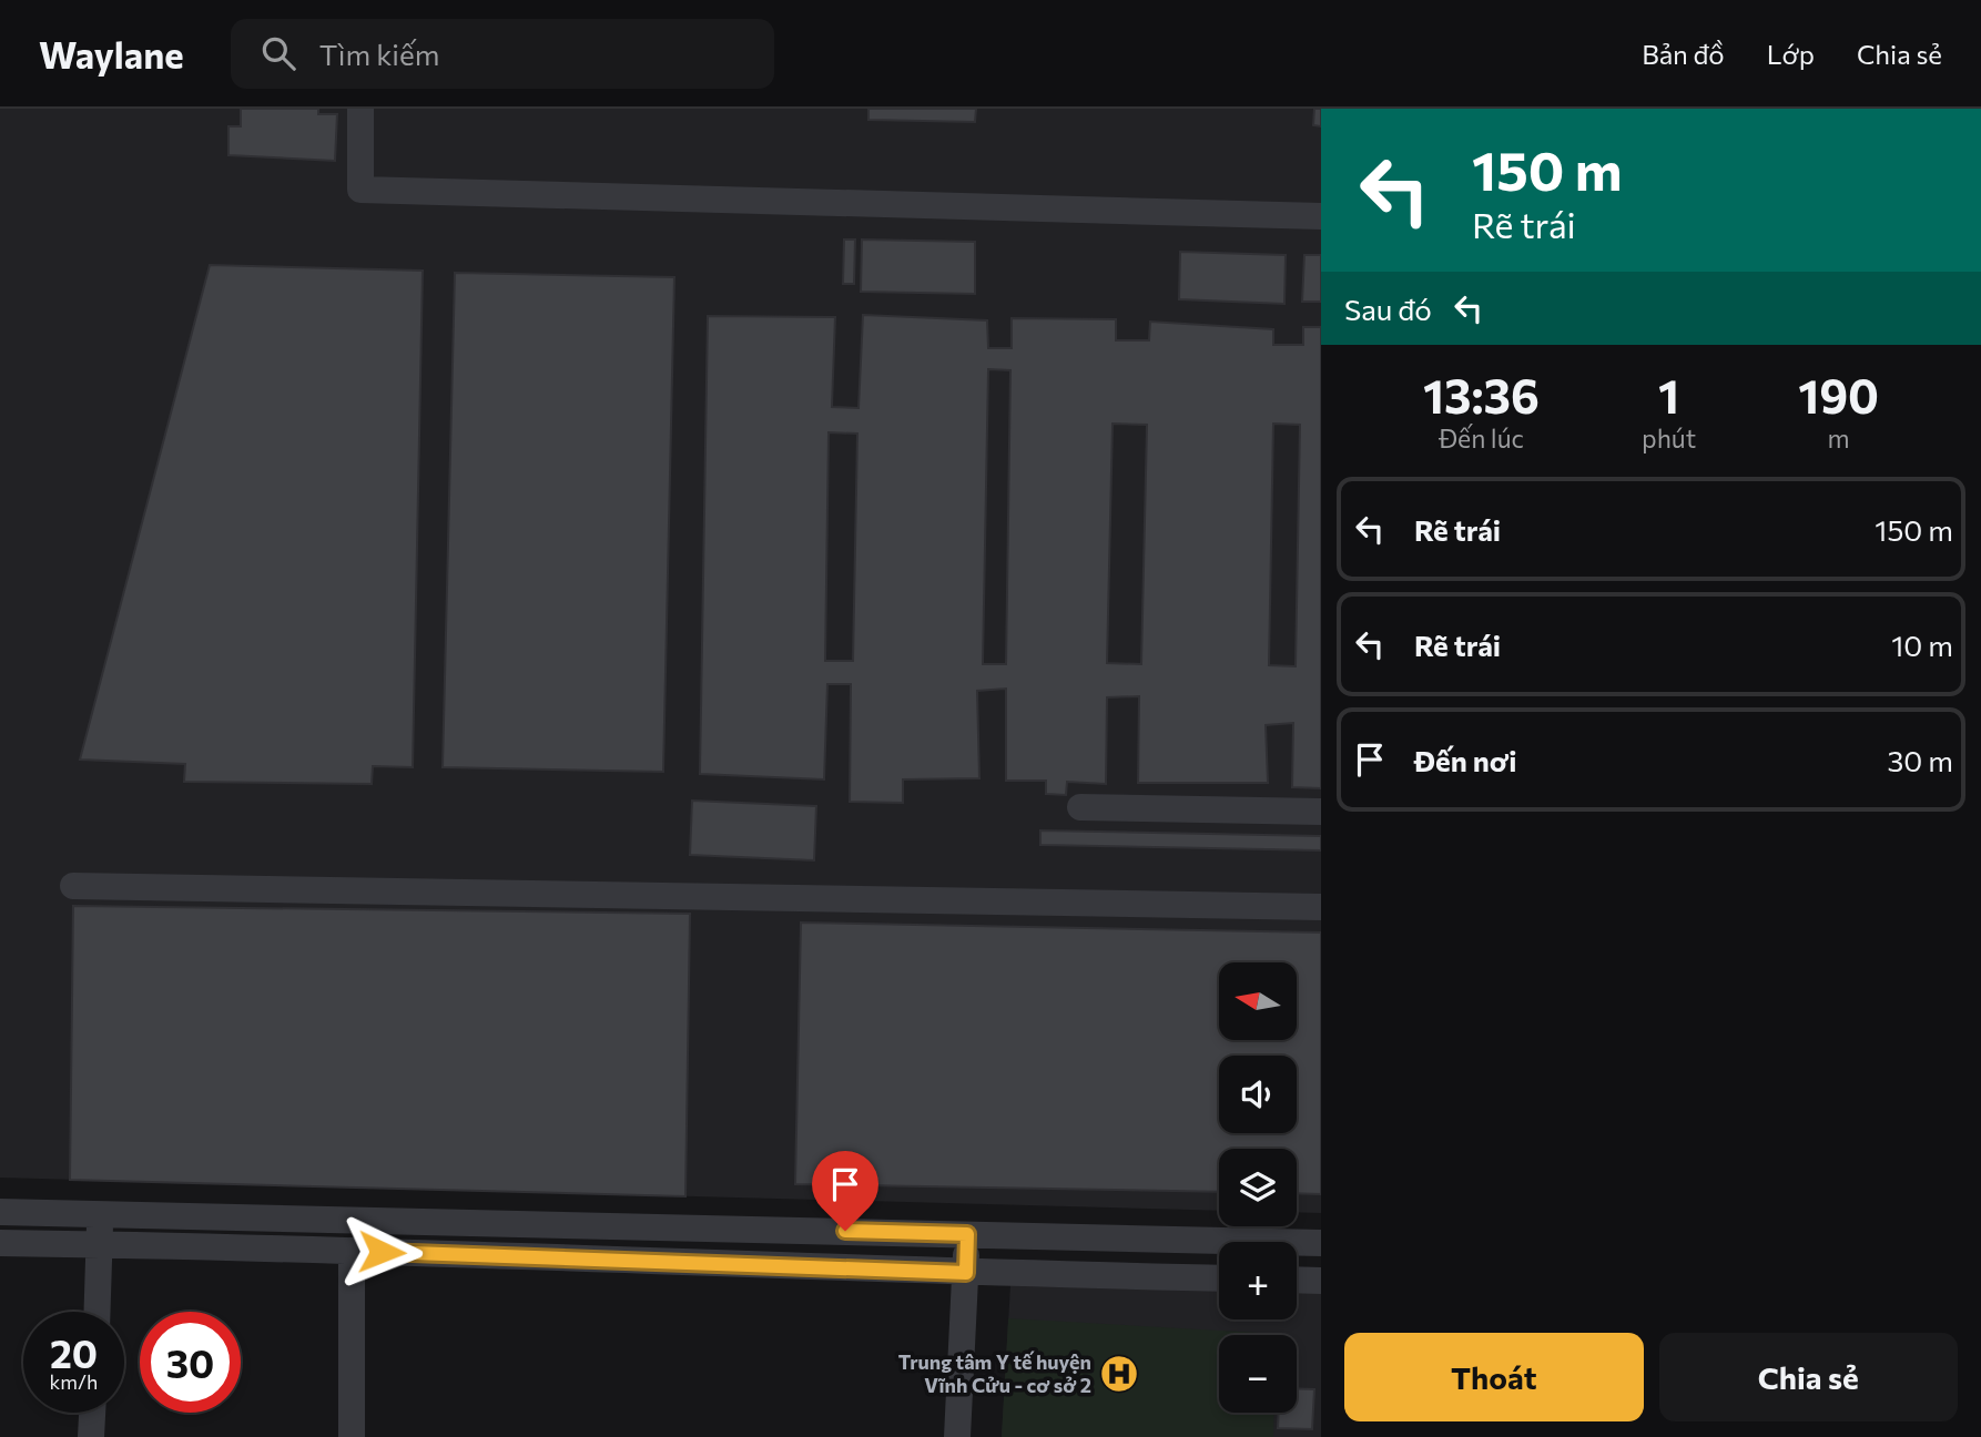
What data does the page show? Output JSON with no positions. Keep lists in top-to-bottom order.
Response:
{
  "places": {
    "hospital": ["Trung tâm Y tế huyện Vĩnh Cửu - cơ sở 2"]
  },
  "north": "left",
  "page": {
    "header": "Waylane",
    "search": "Tìm kiếm",
    "nav": ["Bản đồ", "Lớp", "Chia sẻ"],
    "turn": ["150 m", "Rẽ trái"],
    "then": "Sau đó",
    "eta": [
      "13:36",
      "Đến lúc",
      "1",
      "phút",
      "190",
      "m"
    ],
    "list": [
      {
        "name": "Rẽ trái",
        "value": "150 m"
      },
      {
        "name": "Rẽ trái",
        "value": "10 m"
      },
      {
        "name": "Đến nơi",
        "value": "30 m"
      }
    ],
    "map_buttons": ["+", "−"],
    "speed": "20 km/h",
    "limit": "30",
    "buttons": ["Thoát", "Chia sẻ"]
  }
}
